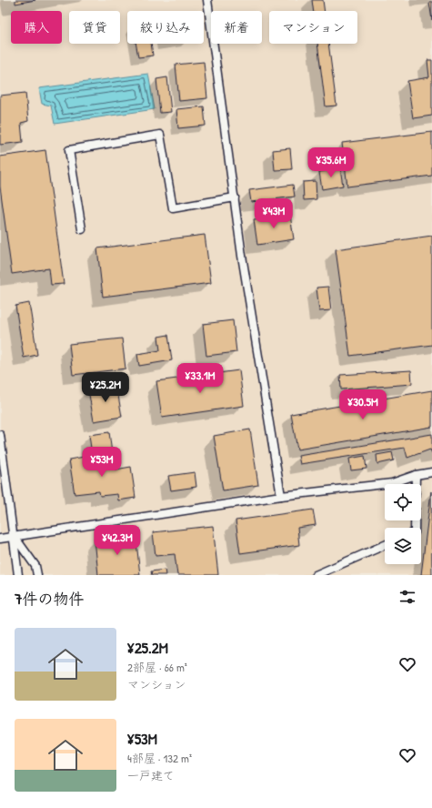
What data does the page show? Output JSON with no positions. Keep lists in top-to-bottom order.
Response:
{
  "page": {
    "chip": [
      "購入",
      "賃貸",
      "絞り込み",
      "新着",
      "マンション"
    ],
    "price": [
      "¥35.6M",
      "¥43M",
      "¥33.1M",
      "¥25.2M",
      "¥30.5M",
      "¥53M",
      "¥42.3M"
    ],
    "heading": "7件の物件",
    "list": [
      {
        "name": "¥25.2M",
        "note": "2部屋 · 66 m² · マンション"
      },
      {
        "name": "¥53M",
        "note": "4部屋 · 132 m² · 一戸建て"
      }
    ]
  }
}
